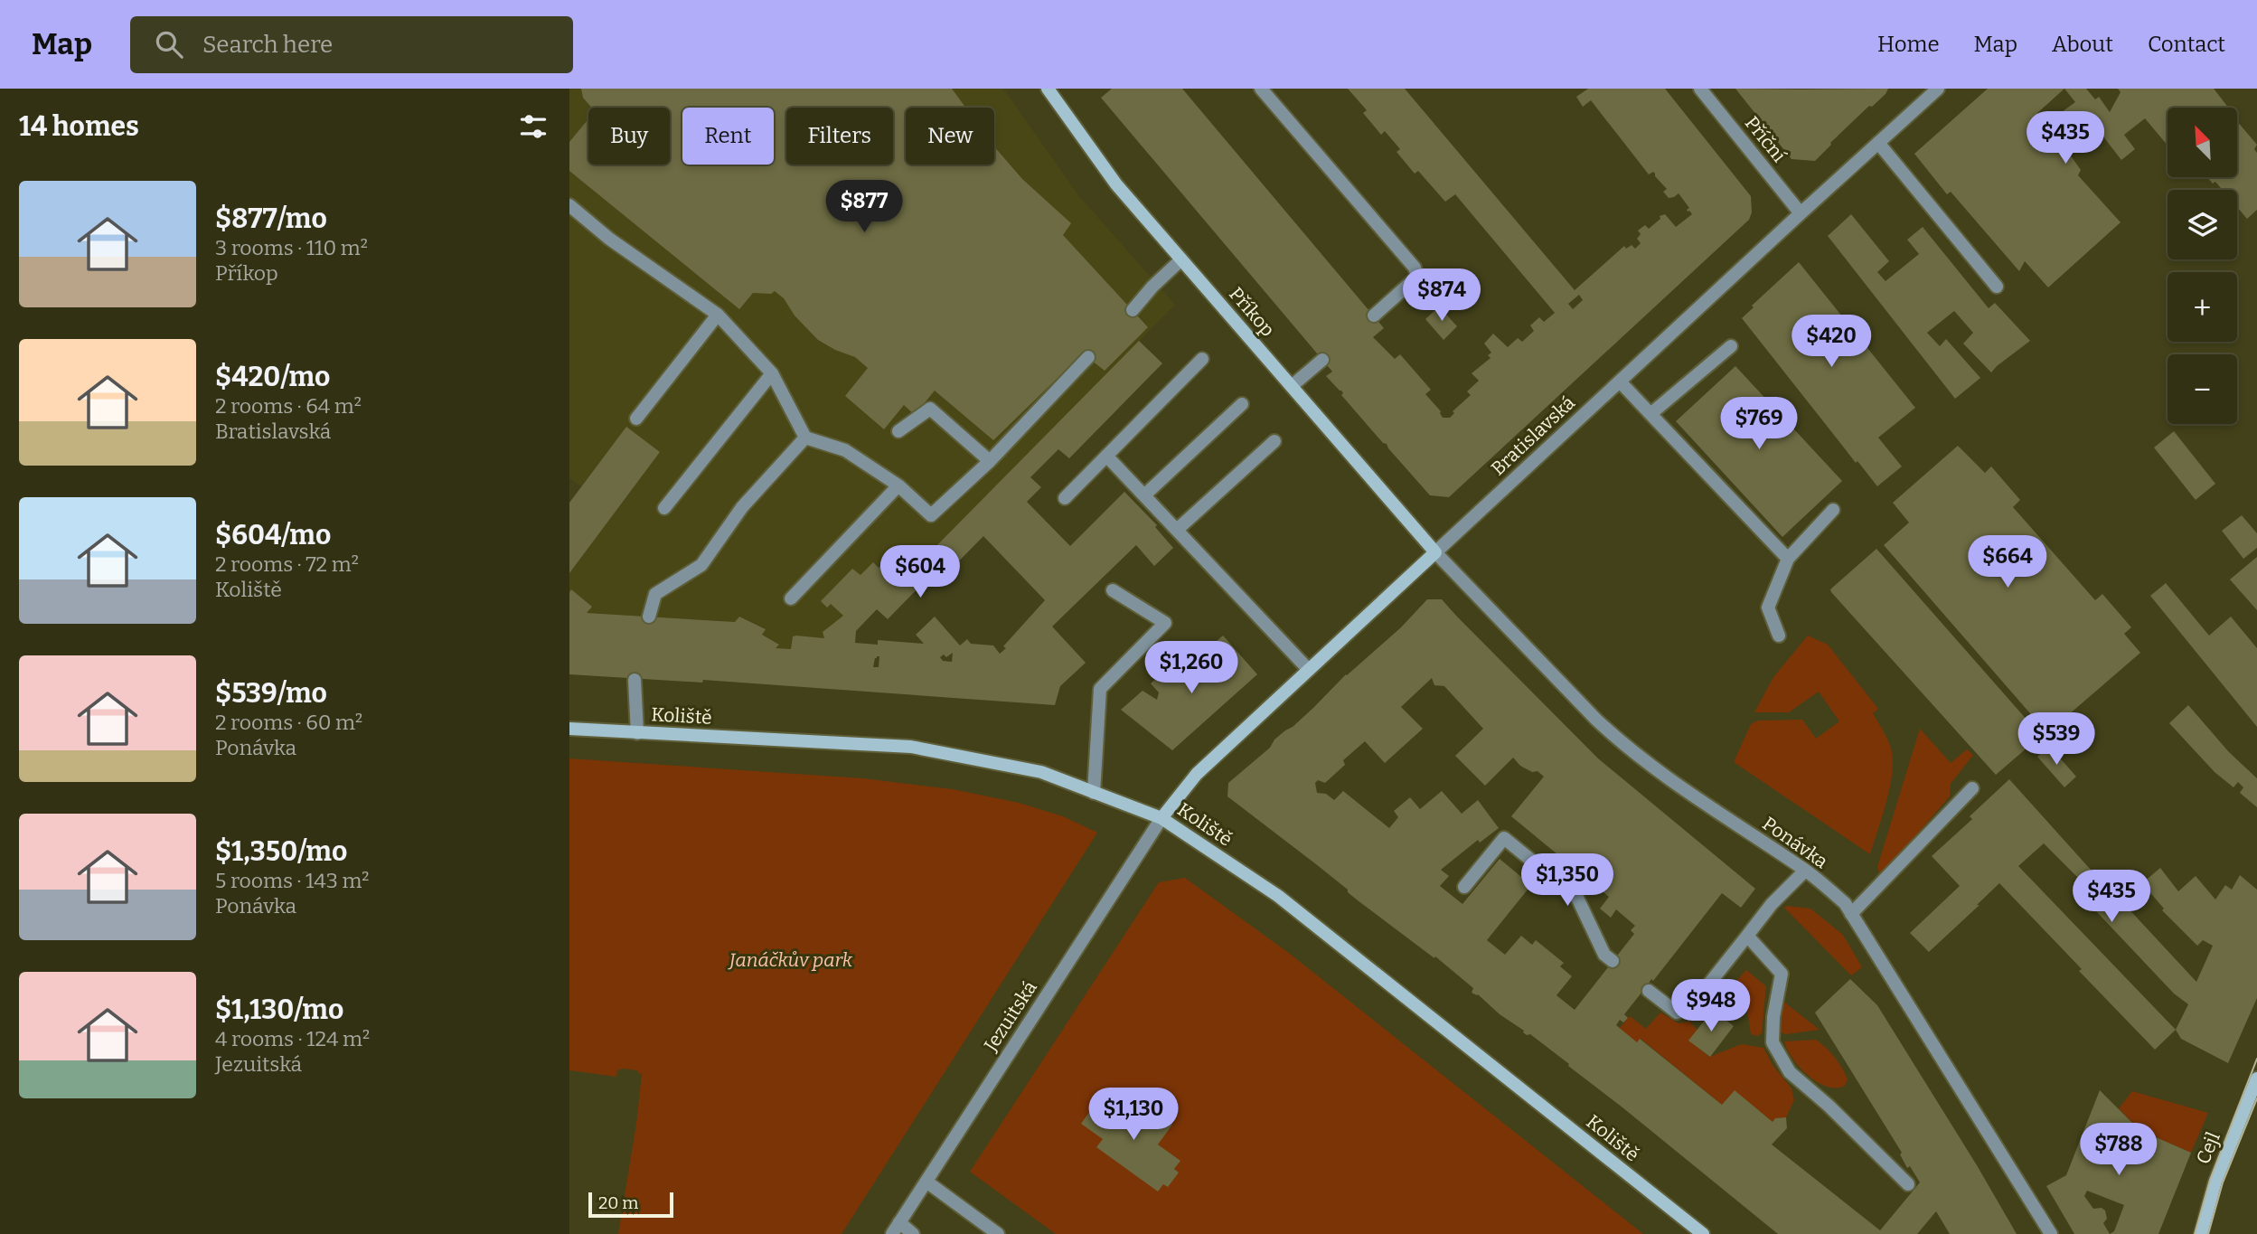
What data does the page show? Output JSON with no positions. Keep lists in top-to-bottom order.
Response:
{
  "streets": {
    "main road": [
      "Příkop",
      "Bratislavská",
      "Koliště",
      "Cejl"
    ],
    "street": ["Příční", "Ponávka", "Jezuitská"]
  },
  "crossings": [
    ["Příční", "Bratislavská"],
    ["Příkop", "Bratislavská"],
    ["Příkop", "Ponávka"],
    ["Bratislavská", "Koliště"],
    ["Bratislavská", "Ponávka"],
    ["Bratislavská", "Jezuitská"],
    ["Koliště", "Jezuitská"]
  ],
  "parks": ["Janáčkův park"],
  "scale_bar": "20 m",
  "north": "top left",
  "page": {
    "header": "Map",
    "search": "Search here",
    "nav": [
      "Home",
      "Map",
      "About",
      "Contact"
    ],
    "heading": "14 homes",
    "map_buttons": ["+", "−"],
    "chip": [
      "Buy",
      "Rent",
      "Filters",
      "New"
    ],
    "price": [
      "$435",
      "$877",
      "$874",
      "$420",
      "$769",
      "$664",
      "$604",
      "$1,260",
      "$539",
      "$1,350",
      "$435",
      "$948",
      "$1,130",
      "$788"
    ],
    "list": [
      {
        "name": "$877/mo",
        "note": "3 rooms · 110 m² · Příkop"
      },
      {
        "name": "$420/mo",
        "note": "2 rooms · 64 m² · Bratislavská"
      },
      {
        "name": "$604/mo",
        "note": "2 rooms · 72 m² · Koliště"
      },
      {
        "name": "$539/mo",
        "note": "2 rooms · 60 m² · Ponávka"
      },
      {
        "name": "$1,350/mo",
        "note": "5 rooms · 143 m² · Ponávka"
      },
      {
        "name": "$1,130/mo",
        "note": "4 rooms · 124 m² · Jezuitská"
      }
    ],
    "scale": "20 m"
  }
}
